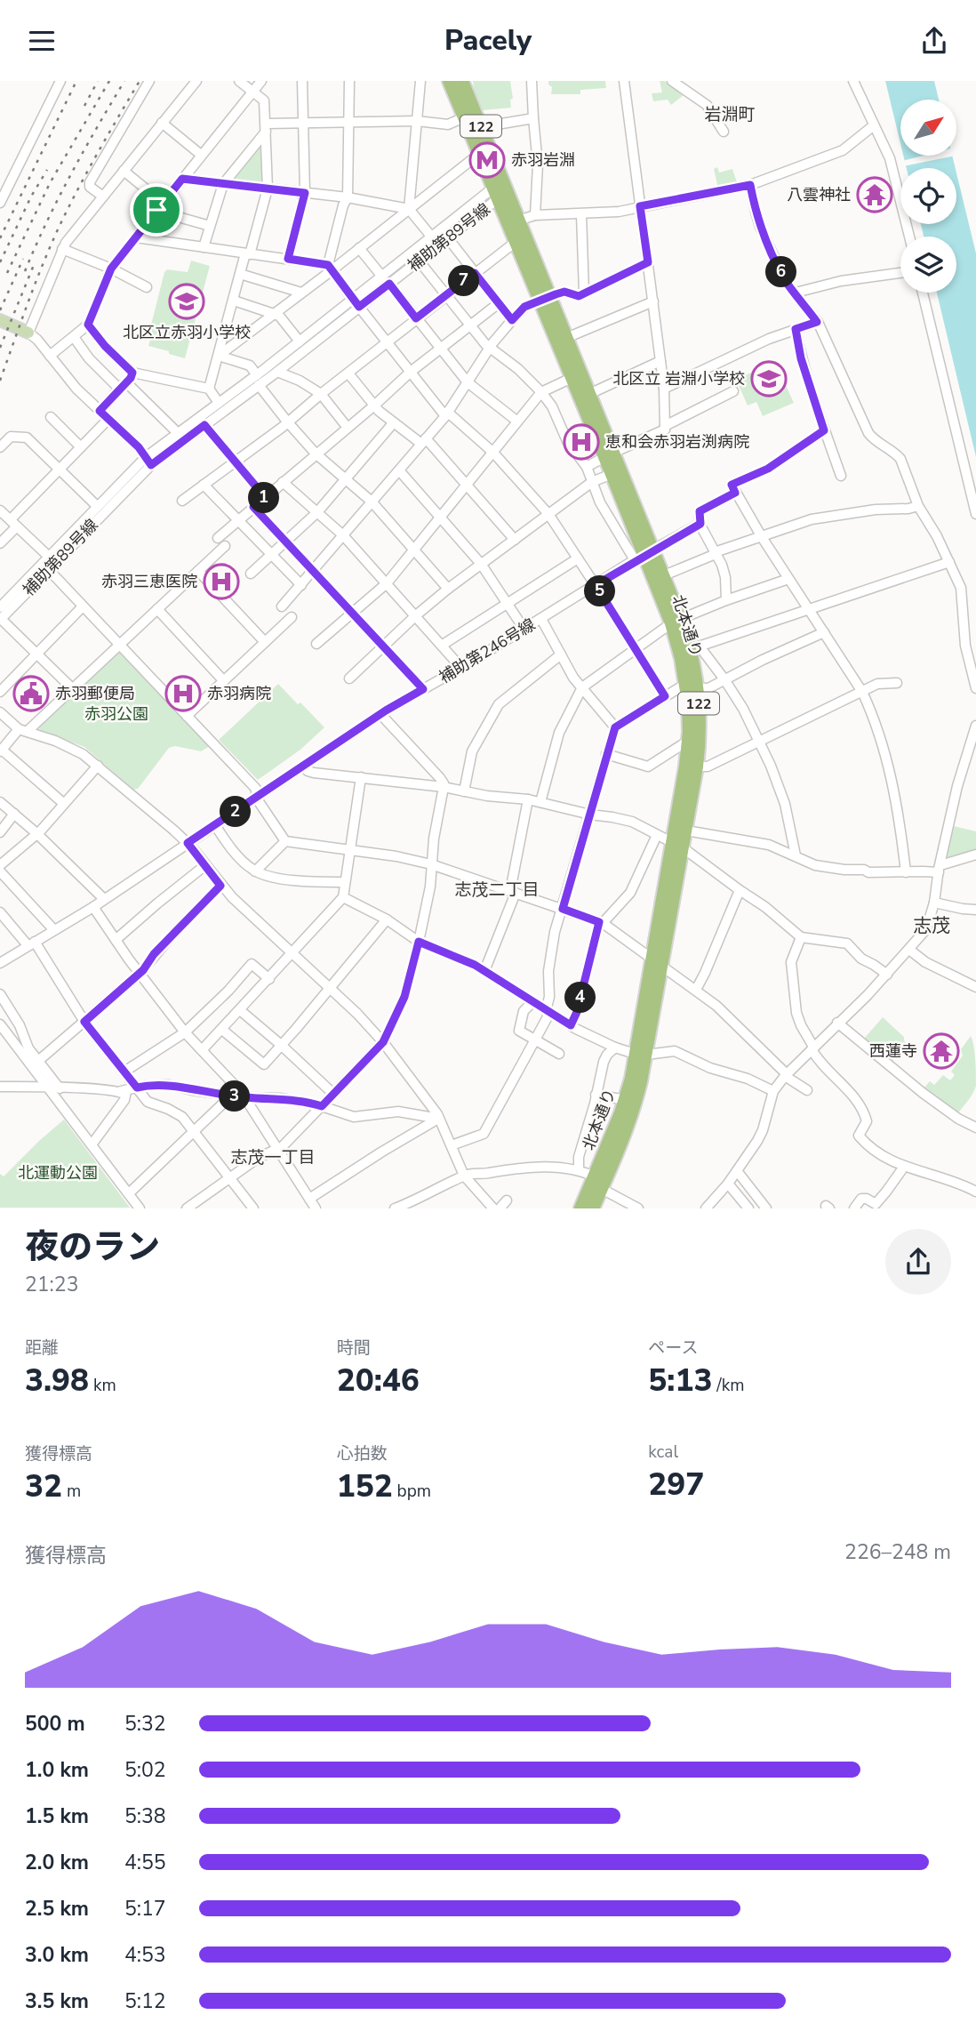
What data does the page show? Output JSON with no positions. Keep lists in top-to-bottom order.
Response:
{
  "streets": {
    "highway": ["122", "北本通り"],
    "street": ["補助第89号線", "補助第246号線"]
  },
  "crossings": [
    ["補助第89号線", "北本通り"],
    ["北本通り", "補助第246号線"]
  ],
  "districts": [
    "岩淵町",
    "志茂二丁目",
    "志茂",
    "志茂一丁目"
  ],
  "parks": ["赤羽公園", "北運動公園"],
  "places": {
    "metro station": ["赤羽岩淵"],
    "temple": ["八雲神社", "西蓮寺"],
    "school or university": ["北区立赤羽小学校", "北区立 岩淵小学校"],
    "hospital": ["恵和会赤羽岩渕病院", "赤羽三恵医院", "赤羽病院"],
    "public building": ["赤羽郵便局"]
  },
  "north": "top right",
  "page": {
    "header": "Pacely",
    "pins": [
      "6",
      "7",
      "1",
      "5",
      "2",
      "4",
      "3"
    ],
    "heading": ["夜のラン", "21:23"],
    "stats": [
      ["距離", "3.98 km"],
      ["時間", "20:46"],
      ["ペース", "5:13 /km"],
      ["獲得標高", "32 m"],
      ["心拍数", "152 bpm"],
      ["kcal", "297"]
    ],
    "chart": ["獲得標高", "226–248 m"],
    "list": [
      {
        "name": "500 m",
        "note": "5:32"
      },
      {
        "name": "1.0 km",
        "note": "5:02"
      },
      {
        "name": "1.5 km",
        "note": "5:38"
      },
      {
        "name": "2.0 km",
        "note": "4:55"
      },
      {
        "name": "2.5 km",
        "note": "5:17"
      },
      {
        "name": "3.0 km",
        "note": "4:53"
      },
      {
        "name": "3.5 km",
        "note": "5:12"
      }
    ]
  }
}
